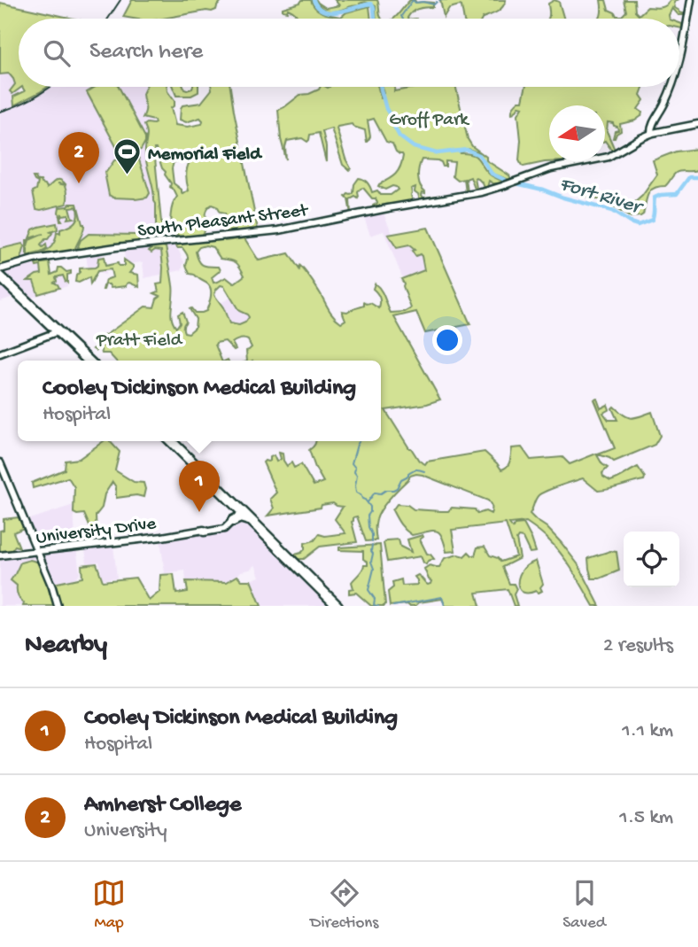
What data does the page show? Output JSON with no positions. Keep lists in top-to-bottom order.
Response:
{
  "streets": {
    "main road": ["South Pleasant Street", "University Drive"]
  },
  "water": ["Fort River"],
  "parks": ["Groff Park", "Pratt Field"],
  "places": {
    "sports": ["Memorial Field"]
  },
  "north": "left",
  "page": {
    "search": "Search here",
    "pins": ["2", "1"],
    "popup": ["Cooley Dickinson Medical Building", "Hospital"],
    "heading": ["Nearby", "2 results"],
    "list": [
      {
        "mark": "1",
        "name": "Cooley Dickinson Medical Building",
        "note": "Hospital",
        "value": "1.1 km"
      },
      {
        "mark": "2",
        "name": "Amherst College",
        "note": "University",
        "value": "1.5 km"
      }
    ],
    "nav": ["Map", "Directions", "Saved"]
  }
}
